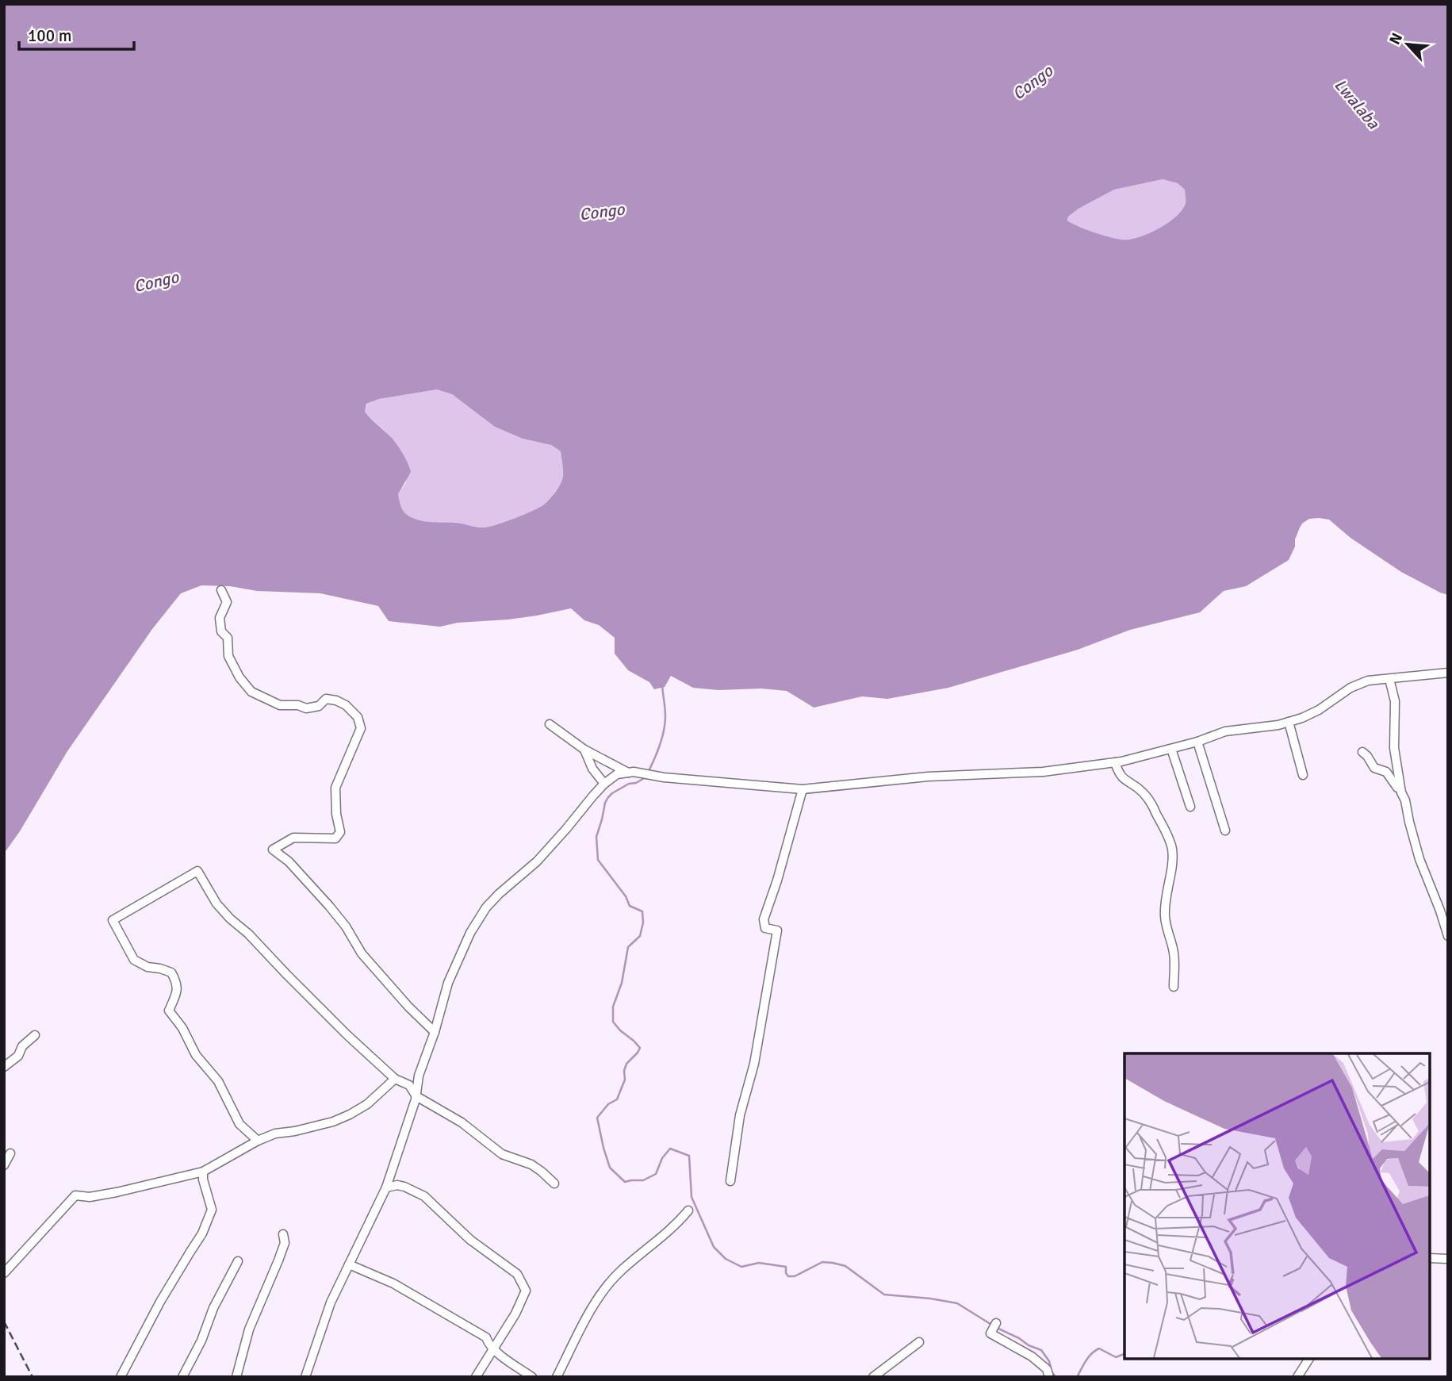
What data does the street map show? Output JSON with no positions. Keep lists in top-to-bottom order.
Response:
{
  "water": ["Congo", "Lwalaba"],
  "scale_bar": "100 m",
  "north": "top left"
}
